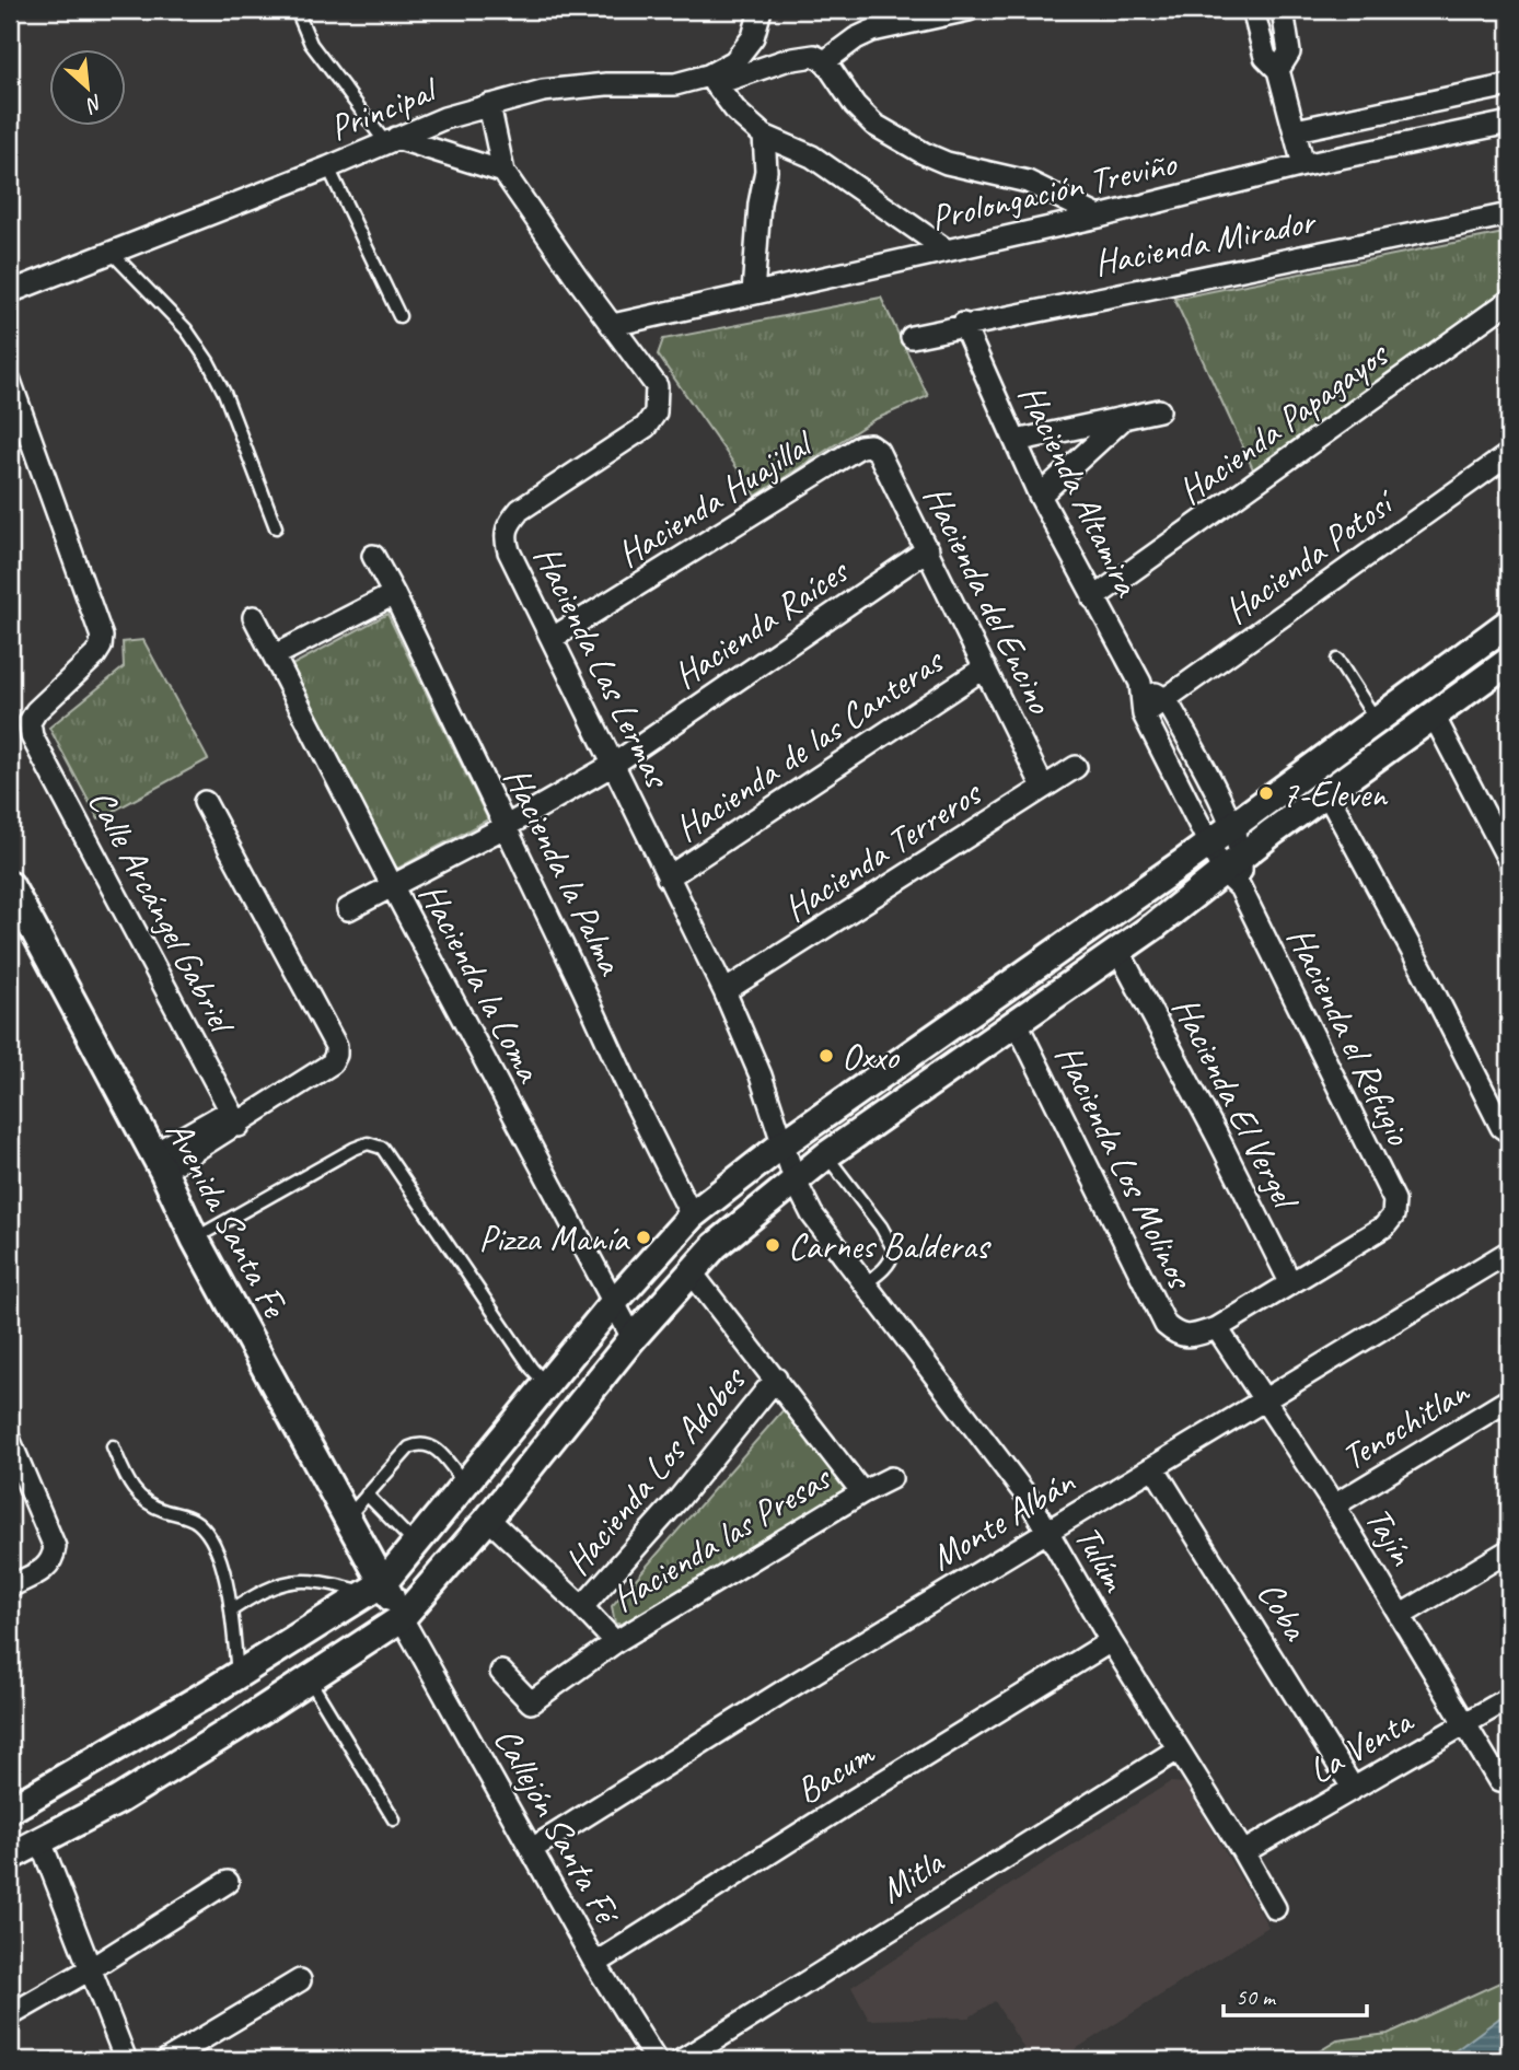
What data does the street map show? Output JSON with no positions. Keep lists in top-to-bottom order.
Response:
{
  "streets": {
    "street": [
      "Principal",
      "Prolongación Treviño",
      "Hacienda Mirador",
      "Hacienda Papagayos",
      "Hacienda Altamira",
      "Hacienda Huajillal",
      "Hacienda Potosí",
      "Hacienda del Encino",
      "Hacienda Raíces",
      "Hacienda Las Lermas",
      "Hacienda de las Canteras",
      "Hacienda Terreros",
      "Hacienda la Palma",
      "Calle Arcángel Gabriel",
      "Hacienda la Loma",
      "Hacienda el Refugio",
      "Hacienda El Vergel",
      "Hacienda Los Molinos",
      "Avenida Santa Fe",
      "Tenochitlan",
      "Hacienda Los Adobes",
      "Monte Albán",
      "Tajín",
      "Hacienda las Presas",
      "Tulúm",
      "Coba",
      "La Venta",
      "Bacum",
      "Callejón Santa Fé",
      "Mitla"
    ]
  },
  "crossings": [
    ["Principal", "Hacienda Las Lermas"],
    ["Prolongación Treviño", "Hacienda Las Lermas"],
    ["Hacienda Mirador", "Hacienda Altamira"],
    ["Hacienda Papagayos", "Hacienda Altamira"],
    ["Hacienda Altamira", "Hacienda Potosí"],
    ["Hacienda Altamira", "Hacienda el Refugio"],
    ["Hacienda Huajillal", "Hacienda del Encino"],
    ["Hacienda Huajillal", "Hacienda Las Lermas"],
    ["Hacienda del Encino", "Hacienda Raíces"],
    ["Hacienda del Encino", "Hacienda de las Canteras"],
    ["Hacienda del Encino", "Hacienda Terreros"],
    ["Hacienda Raíces", "Hacienda Las Lermas"],
    ["Hacienda Raíces", "Hacienda la Palma"],
    ["Hacienda Raíces", "Hacienda la Loma"],
    ["Hacienda Las Lermas", "Hacienda de las Canteras"],
    ["Hacienda Las Lermas", "Hacienda Terreros"],
    ["Hacienda Las Lermas", "Tulúm"],
    ["Hacienda el Refugio", "Hacienda El Vergel"],
    ["Hacienda Los Molinos", "Tajín"],
    ["Avenida Santa Fe", "Callejón Santa Fé"],
    ["Tenochitlan", "Tajín"],
    ["Monte Albán", "Tajín"],
    ["Monte Albán", "Tulúm"],
    ["Monte Albán", "Coba"],
    ["Monte Albán", "Callejón Santa Fé"],
    ["Tajín", "La Venta"],
    ["Tulúm", "La Venta"],
    ["Tulúm", "Bacum"],
    ["Tulúm", "Mitla"],
    ["Coba", "La Venta"],
    ["Bacum", "Callejón Santa Fé"]
  ],
  "places": [
    "7-Eleven",
    "Oxxo",
    "Pizza Manía",
    "Carnes Balderas"
  ],
  "scale_bar": "50 m",
  "north": "bottom right"
}
